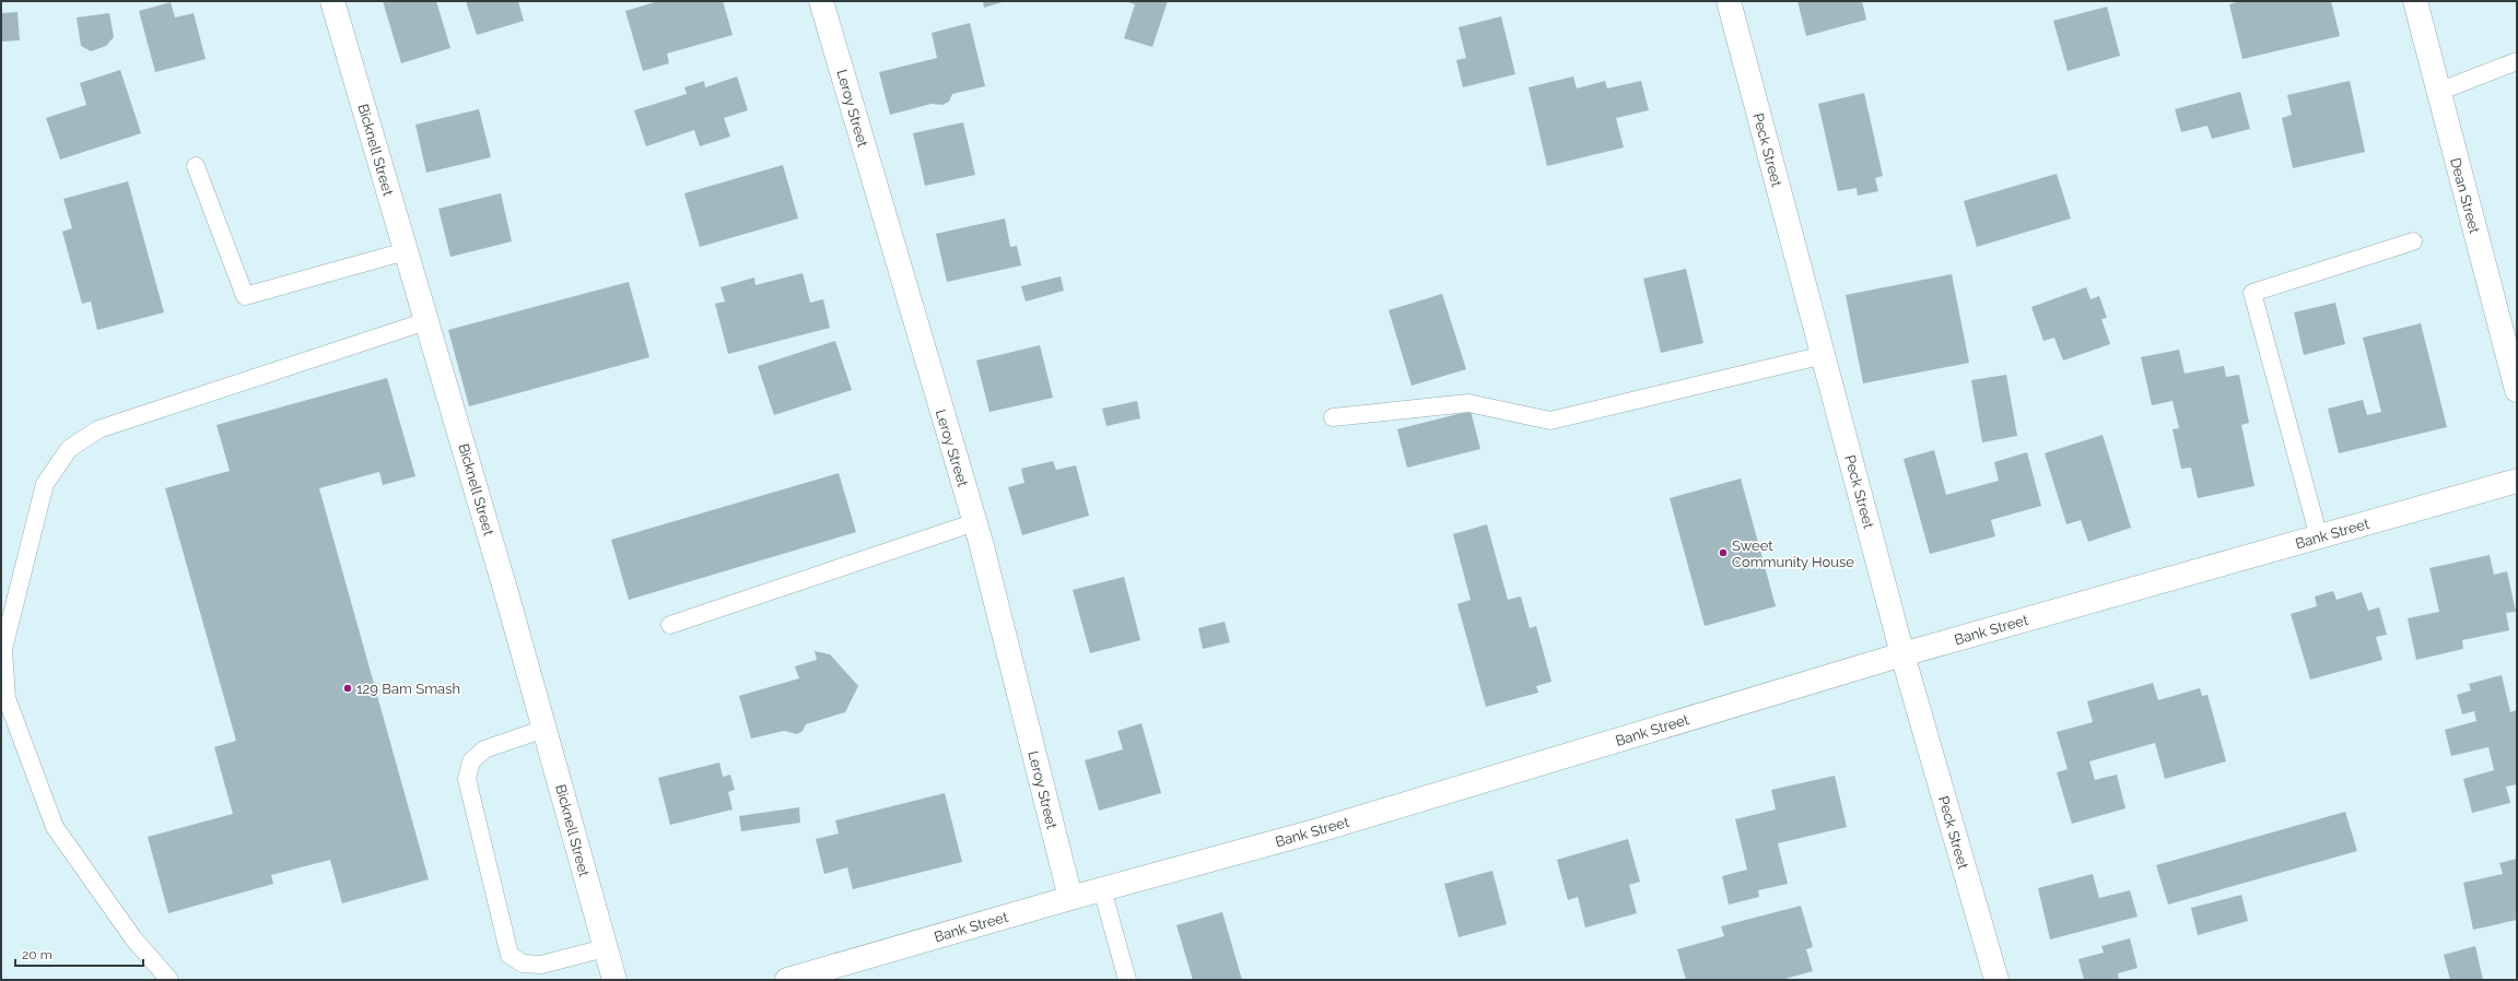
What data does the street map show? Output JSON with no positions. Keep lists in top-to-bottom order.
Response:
{
  "streets": {
    "street": [
      "Leroy Street",
      "Bicknell Street",
      "Peck Street",
      "Dean Street",
      "Bank Street"
    ]
  },
  "crossings": [
    ["Leroy Street", "Bank Street"],
    ["Peck Street", "Bank Street"]
  ],
  "places": ["Sweet Community House", "129 Bam Smash"],
  "scale_bar": "20 m"
}
